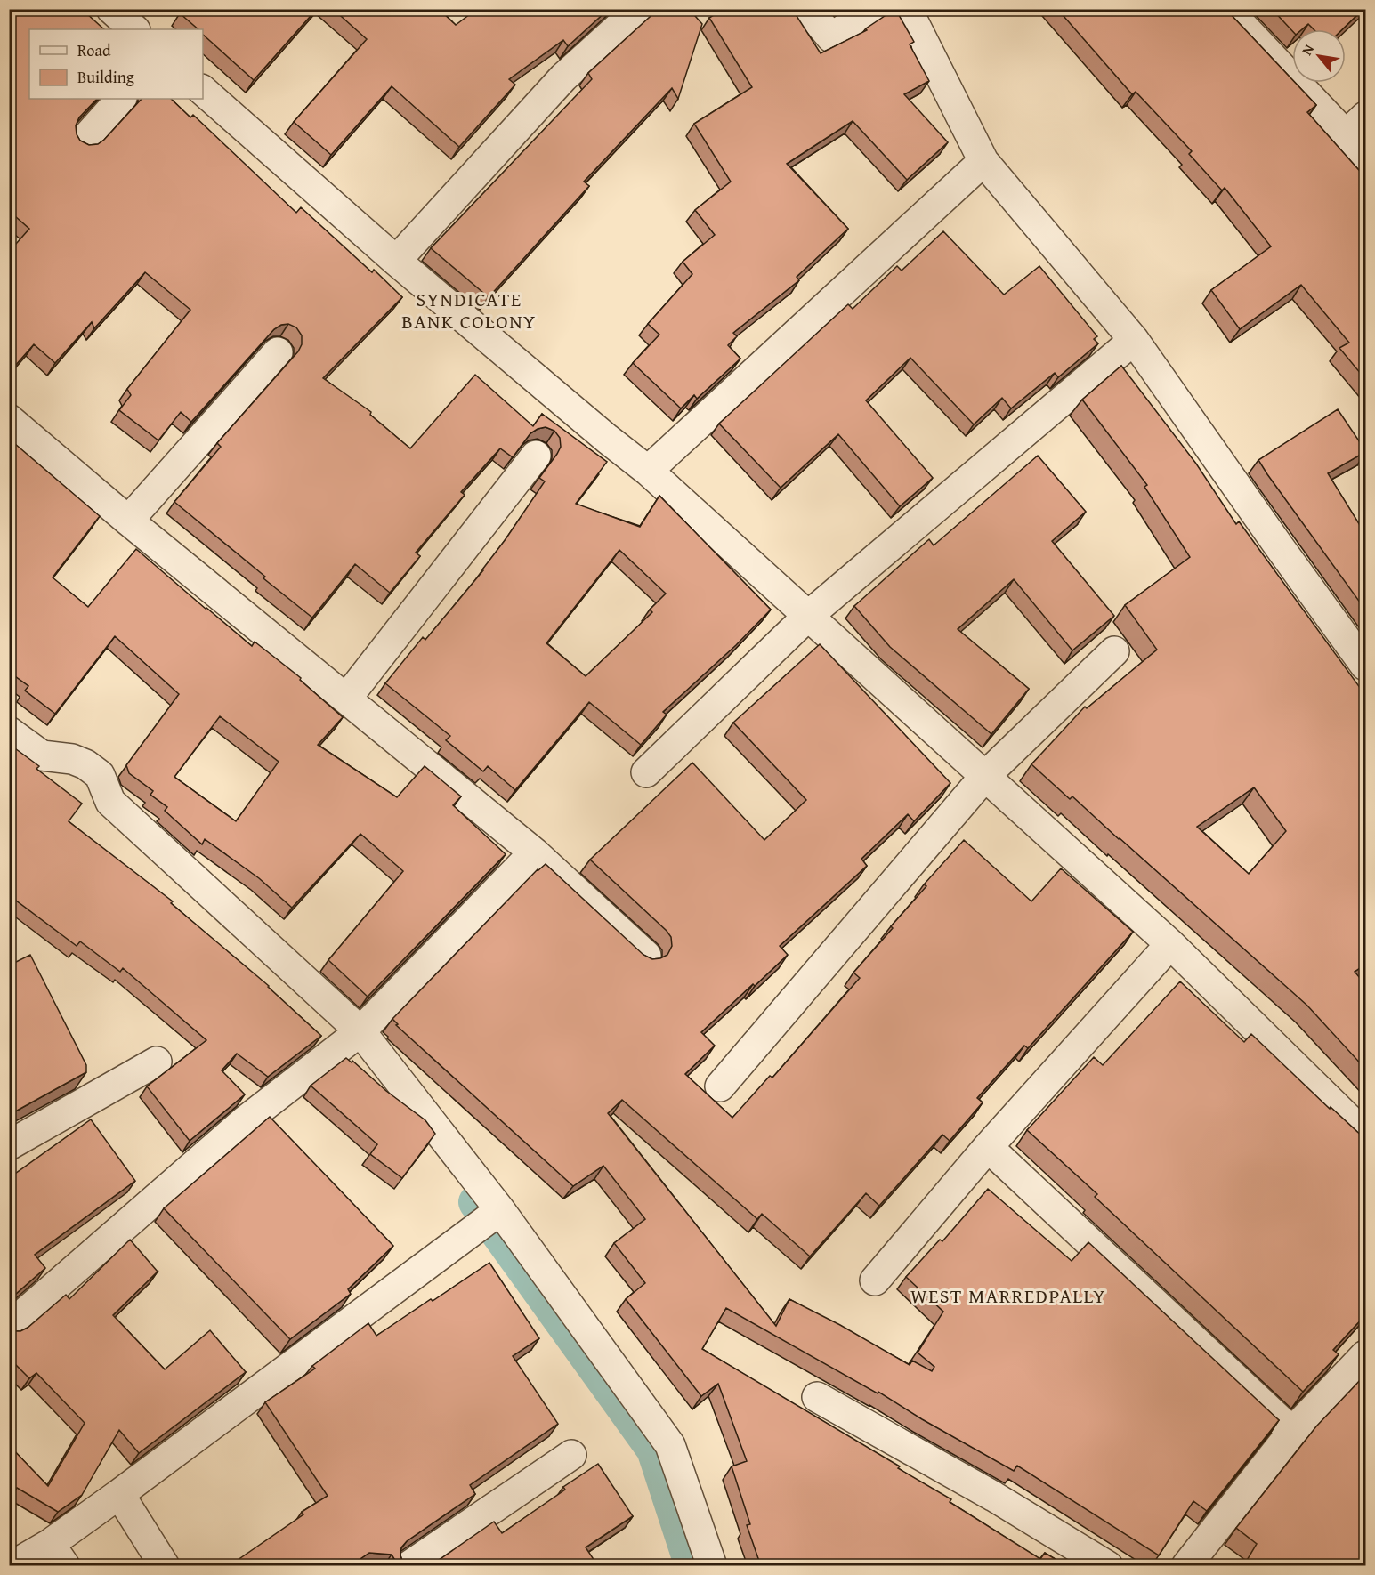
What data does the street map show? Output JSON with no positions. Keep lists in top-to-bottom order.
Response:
{
  "districts": ["SYNDICATE BANK COLONY", "WEST MARREDPALLY"],
  "legend": ["Road", "Building"],
  "north": "top left"
}
